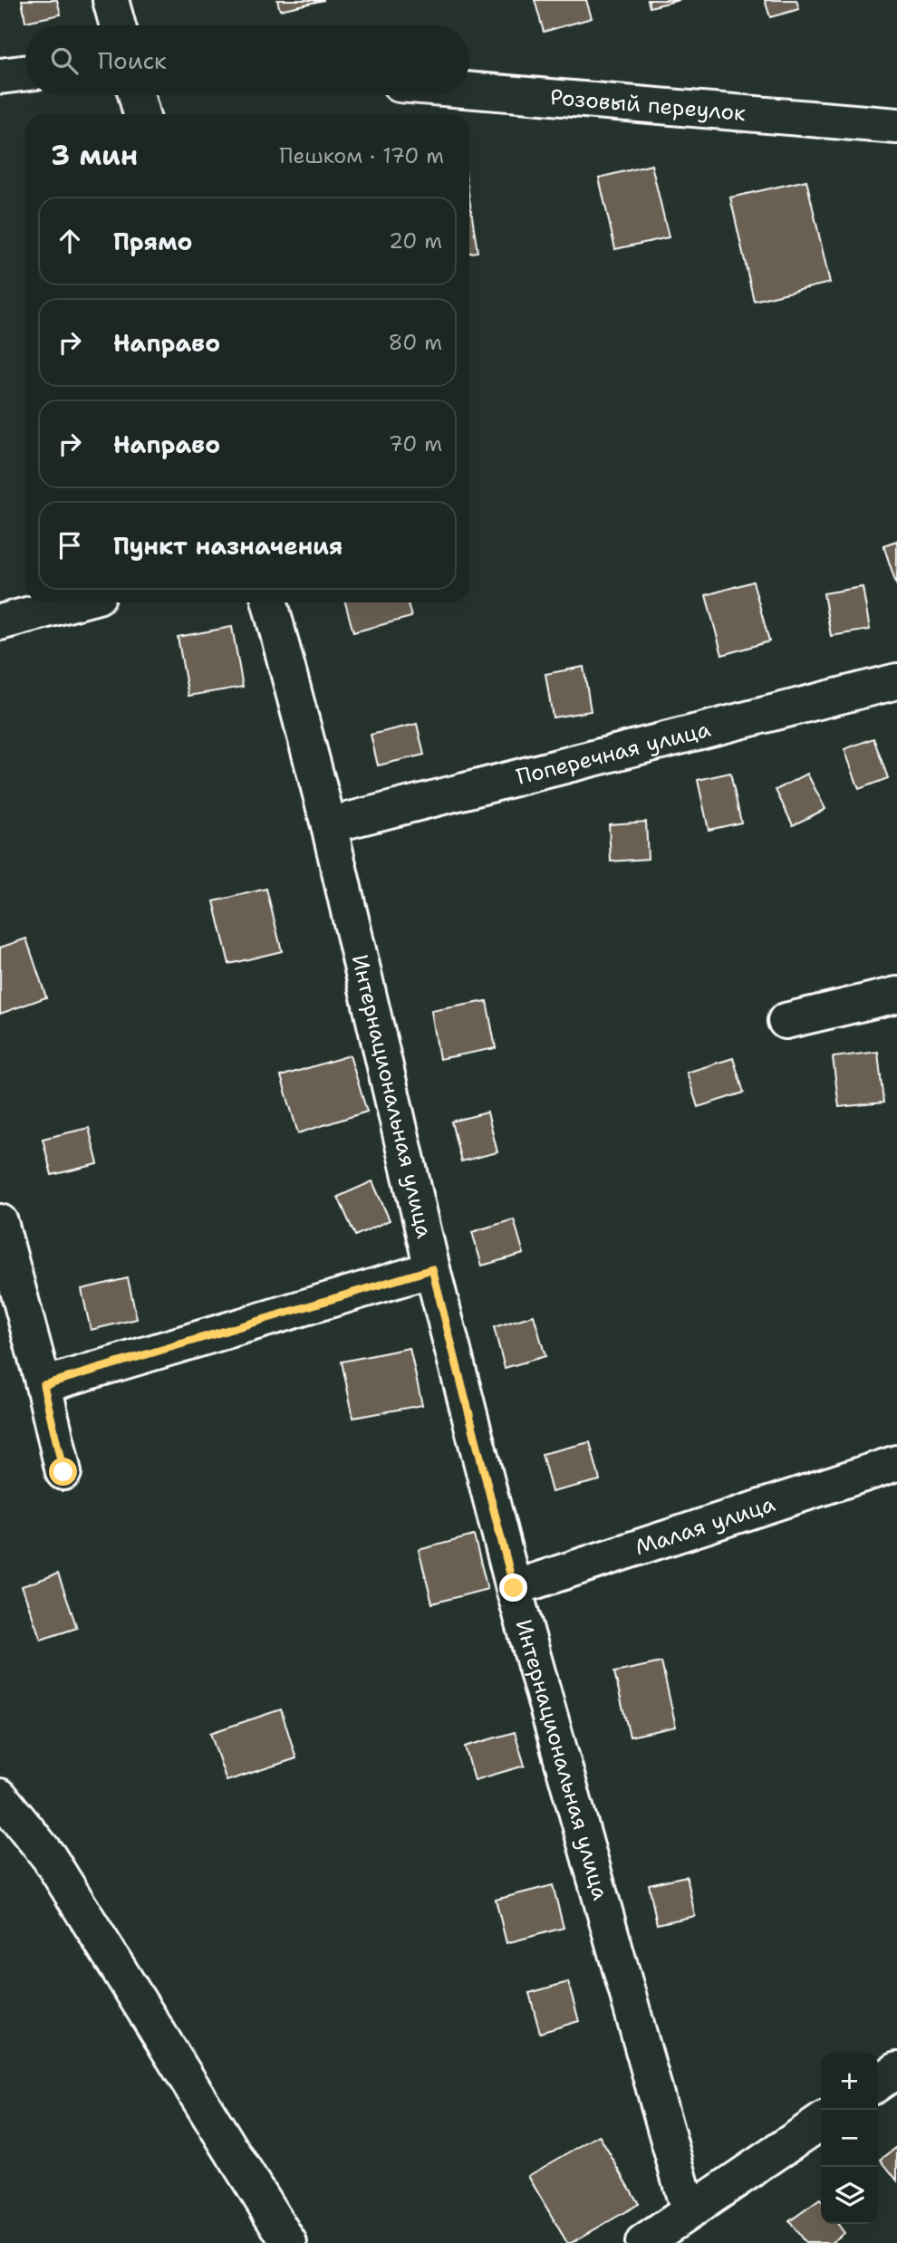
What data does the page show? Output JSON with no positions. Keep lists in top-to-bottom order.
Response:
{
  "streets": {
    "street": [
      "Розовый переулок",
      "Поперечная улица",
      "Интернациональная улица",
      "Малая улица"
    ]
  },
  "crossings": [
    ["Поперечная улица", "Интернациональная улица"],
    ["Интернациональная улица", "Малая улица"]
  ],
  "page": {
    "search": "Поиск",
    "heading": ["3 мин", "Пешком · 170 m"],
    "list": [
      ["Прямо", "20 m"],
      ["Направо", "80 m"],
      ["Направо", "70 m"],
      "Пункт назначения"
    ],
    "map_buttons": ["+", "−"]
  }
}
